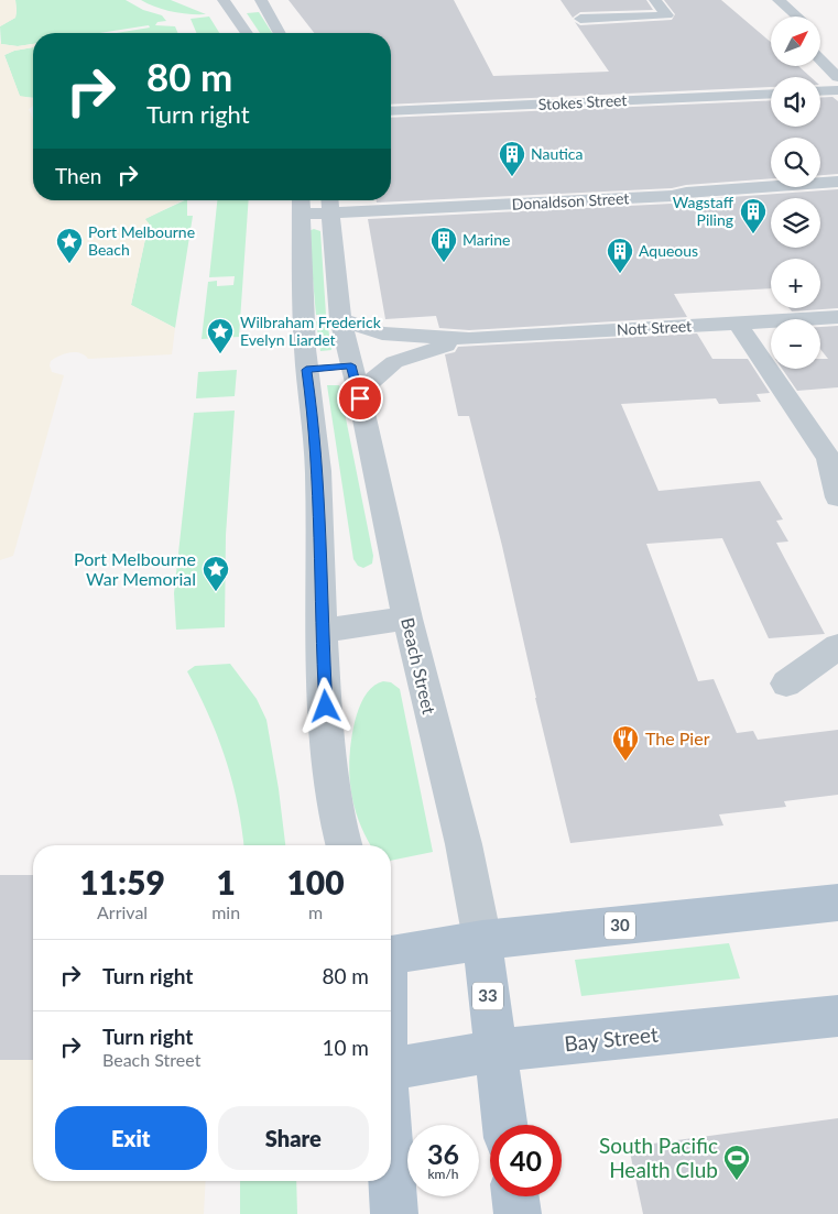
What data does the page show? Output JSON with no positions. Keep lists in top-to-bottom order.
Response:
{
  "streets": {
    "main road": [
      "Beach Street",
      "30",
      "33",
      "Bay Street"
    ],
    "street": ["Stokes Street", "Donaldson Street", "Nott Street"]
  },
  "crossings": [
    ["Donaldson Street", "Beach Street"],
    ["Nott Street", "Beach Street"],
    ["Beach Street", "30"],
    ["Beach Street", "Bay Street"]
  ],
  "places": {
    "building": [
      "Nautica",
      "Wagstaff Piling",
      "Marine",
      "Aqueous"
    ],
    "place": ["Port Melbourne Beach", "Wilbraham Frederick Evelyn Liardet", "Port Melbourne War Memorial"],
    "restaurant": ["The Pier"],
    "sports": ["South Pacific Health Club"]
  },
  "north": "top right",
  "page": {
    "map_buttons": ["+", "−"],
    "turn": ["80 m", "Turn right"],
    "then": "Then",
    "eta": [
      "11:59",
      "Arrival",
      "1",
      "min",
      "100",
      "m"
    ],
    "list": [
      {
        "name": "Turn right",
        "value": "80 m"
      },
      {
        "name": "Turn right",
        "note": "Beach Street",
        "value": "10 m"
      }
    ],
    "buttons": ["Exit", "Share"],
    "speed": "36 km/h",
    "limit": "40"
  }
}
